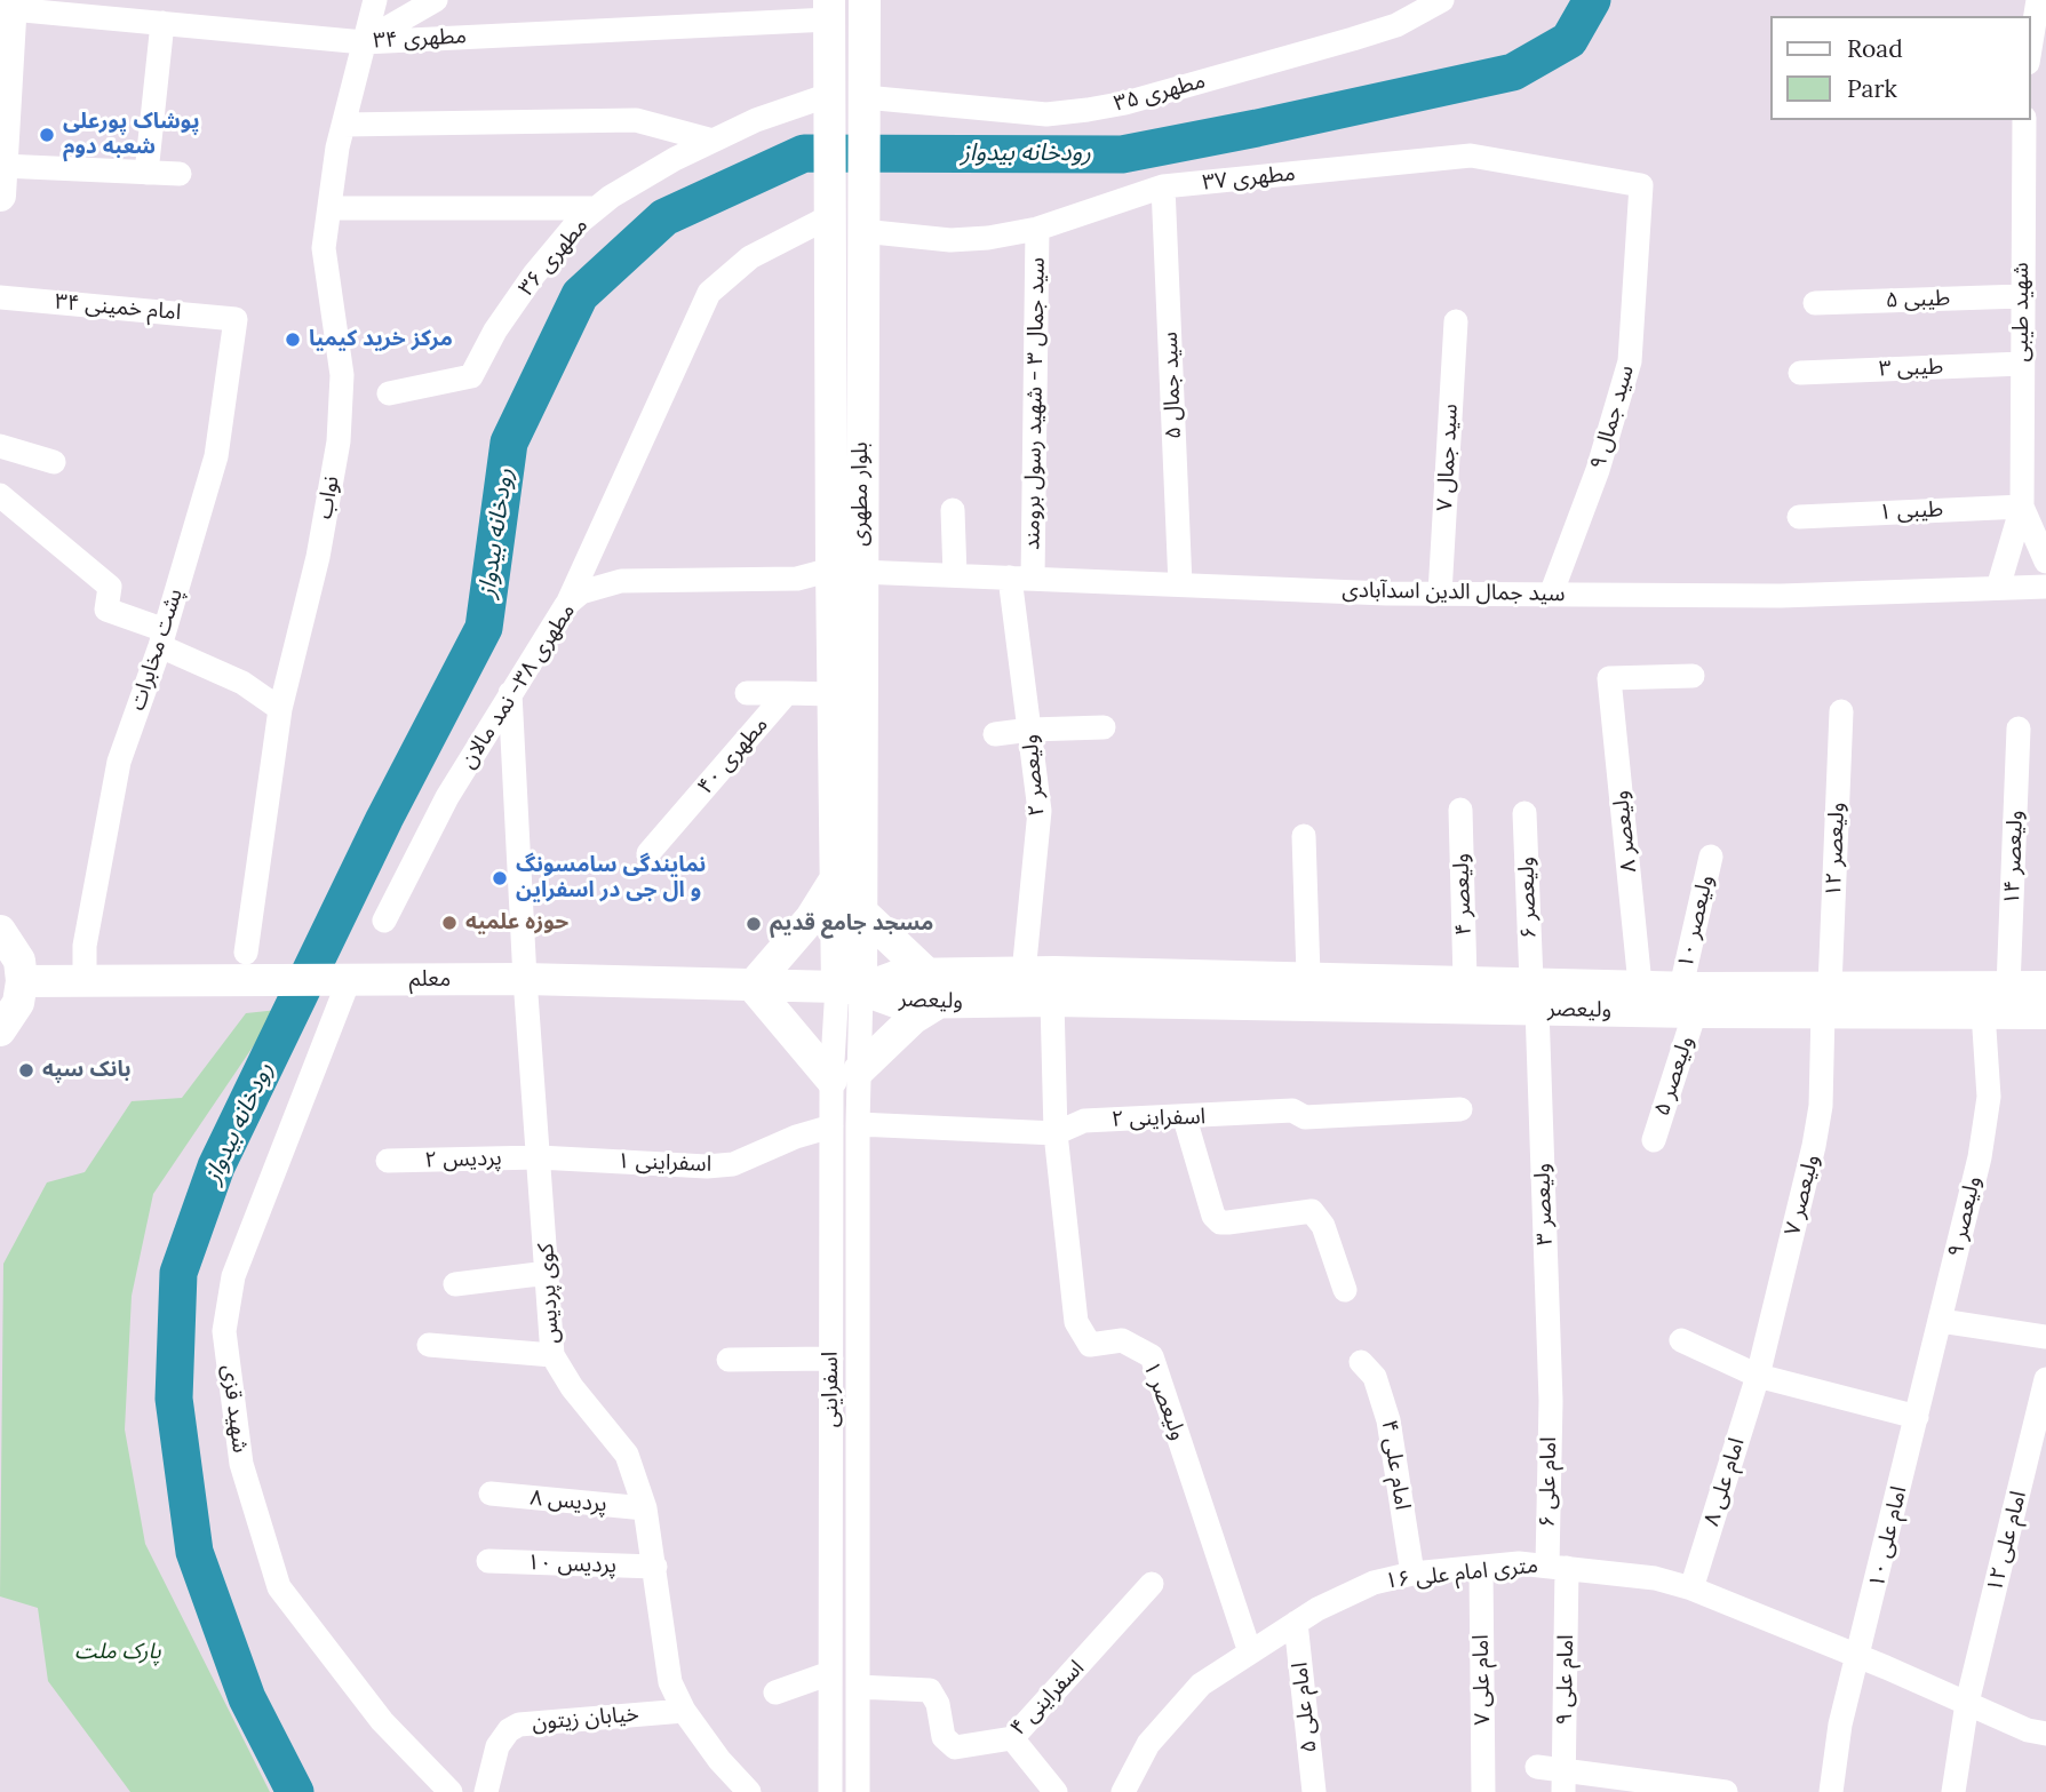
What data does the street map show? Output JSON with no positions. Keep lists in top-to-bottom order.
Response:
{
  "streets": {
    "main road": ["بلوار مطهری", "معلم", "ولیعصر"],
    "street": [
      "مطهری ۳۴",
      "مطهری ۳۵",
      "مطهری ۳۷",
      "مطهری ۳۶",
      "طیبی ۵",
      "امام خمینی ۳۴",
      "شهید طیبی",
      "طیبی ۳",
      "سید جمال ۵",
      "سید جمال ۳ - شهید رسول برومند",
      "سید جمال ۹",
      "سید جمال ۷",
      "نواب",
      "طیبی ۱",
      "سید جمال الدین اسدآبادی",
      "پشت مخابرات",
      "مطهری ۳۸- نمد مالان",
      "مطهری ۴۰",
      "ولیعصر ۲",
      "ولیعصر ۸",
      "ولیعصر ۱۲",
      "ولیعصر ۱۴",
      "ولیعصر ۴",
      "ولیعصر ۶",
      "ولیعصر ۱۰",
      "ولیعصر ۵",
      "اسفراینی ۲",
      "پردیس ۲",
      "اسفراینی ۱",
      "ولیعصر ۷",
      "ولیعصر ۳",
      "ولیعصر ۹",
      "کوی پردیس",
      "اسفراینی",
      "ولیعصر ۱",
      "شهید قزی",
      "امام علی ۴",
      "امام علی ۶",
      "امام علی ۸",
      "پردیس ۸",
      "امام علی ۱۰",
      "امام علی ۱۲",
      "پردیس ۱۰",
      "۱۶ متری امام علی",
      "امام علی ۷",
      "امام علی ۹",
      "اسفراینی ۴",
      "امام علی ۵",
      "خیابان زیتون"
    ]
  },
  "crossings": [
    ["مطهری ۳۴", "بلوار مطهری"],
    ["مطهری ۳۴", "نواب"],
    ["مطهری ۳۵", "بلوار مطهری"],
    ["مطهری ۳۷", "سید جمال ۵"],
    ["مطهری ۳۷", "سید جمال ۳ - شهید رسول برومند"],
    ["مطهری ۳۷", "سید جمال ۹"],
    ["مطهری ۳۷", "بلوار مطهری"],
    ["مطهری ۳۶", "بلوار مطهری"],
    ["طیبی ۵", "شهید طیبی"],
    ["امام خمینی ۳۴", "پشت مخابرات"],
    ["شهید طیبی", "طیبی ۳"],
    ["شهید طیبی", "طیبی ۱"],
    ["شهید طیبی", "سید جمال الدین اسدآبادی"],
    ["سید جمال ۵", "سید جمال الدین اسدآبادی"],
    ["سید جمال ۳ - شهید رسول برومند", "سید جمال الدین اسدآبادی"],
    ["سید جمال ۳ - شهید رسول برومند", "ولیعصر ۲"],
    ["سید جمال ۹", "سید جمال الدین اسدآبادی"],
    ["سید جمال ۷", "سید جمال الدین اسدآبادی"],
    ["بلوار مطهری", "سید جمال الدین اسدآبادی"],
    ["بلوار مطهری", "مطهری ۳۸- نمد مالان"],
    ["بلوار مطهری", "معلم"],
    ["بلوار مطهری", "ولیعصر"],
    ["بلوار مطهری", "اسفراینی"],
    ["سید جمال الدین اسدآبادی", "مطهری ۳۸- نمد مالان"],
    ["سید جمال الدین اسدآبادی", "ولیعصر ۲"],
    ["پشت مخابرات", "معلم"],
    ["مطهری ۳۸- نمد مالان", "کوی پردیس"],
    ["ولیعصر ۲", "ولیعصر"],
    ["ولیعصر ۲", "ولیعصر ۱"],
    ["ولیعصر ۸", "ولیعصر"],
    ["ولیعصر ۱۲", "ولیعصر"],
    ["ولیعصر ۱۲", "ولیعصر ۷"],
    ["ولیعصر ۱۴", "ولیعصر"],
    ["ولیعصر ۴", "ولیعصر"],
    ["ولیعصر ۶", "ولیعصر"],
    ["ولیعصر ۶", "ولیعصر ۳"],
    ["ولیعصر ۱۰", "ولیعصر"],
    ["ولیعصر ۱۰", "ولیعصر ۵"],
    ["معلم", "ولیعصر"],
    ["معلم", "کوی پردیس"],
    ["معلم", "اسفراینی"],
    ["معلم", "شهید قزی"],
    ["ولیعصر", "ولیعصر ۵"],
    ["ولیعصر", "ولیعصر ۷"],
    ["ولیعصر", "ولیعصر ۳"],
    ["ولیعصر", "ولیعصر ۹"],
    ["ولیعصر", "اسفراینی"],
    ["ولیعصر", "ولیعصر ۱"],
    ["اسفراینی ۲", "اسفراینی"],
    ["اسفراینی ۲", "ولیعصر ۱"],
    ["پردیس ۲", "اسفراینی ۱"],
    ["پردیس ۲", "کوی پردیس"],
    ["اسفراینی ۱", "کوی پردیس"],
    ["اسفراینی ۱", "اسفراینی"],
    ["ولیعصر ۷", "امام علی ۸"],
    ["ولیعصر ۳", "امام علی ۶"],
    ["ولیعصر ۹", "امام علی ۱۰"],
    ["کوی پردیس", "پردیس ۸"],
    ["کوی پردیس", "پردیس ۱۰"],
    ["کوی پردیس", "خیابان زیتون"],
    ["اسفراینی", "اسفراینی ۴"],
    ["ولیعصر ۱", "۱۶ متری امام علی"],
    ["امام علی ۴", "۱۶ متری امام علی"],
    ["امام علی ۶", "۱۶ متری امام علی"],
    ["امام علی ۶", "امام علی ۹"],
    ["امام علی ۸", "۱۶ متری امام علی"],
    ["امام علی ۱۰", "۱۶ متری امام علی"],
    ["امام علی ۱۲", "۱۶ متری امام علی"],
    ["۱۶ متری امام علی", "امام علی ۷"],
    ["۱۶ متری امام علی", "امام علی ۹"],
    ["۱۶ متری امام علی", "امام علی ۵"]
  ],
  "water": ["رودخانه بیدواز"],
  "parks": ["پارک ملت"],
  "places": [
    "پوشاک پورعلی شعبه دوم",
    "مرکز خرید کیمیا",
    "نمایندگی سامسونگ و ال جی در اسفراین",
    "حوزه علمیه",
    "مسجد جامع قدیم",
    "بانک سپه"
  ],
  "legend": ["Road", "Park"]
}
